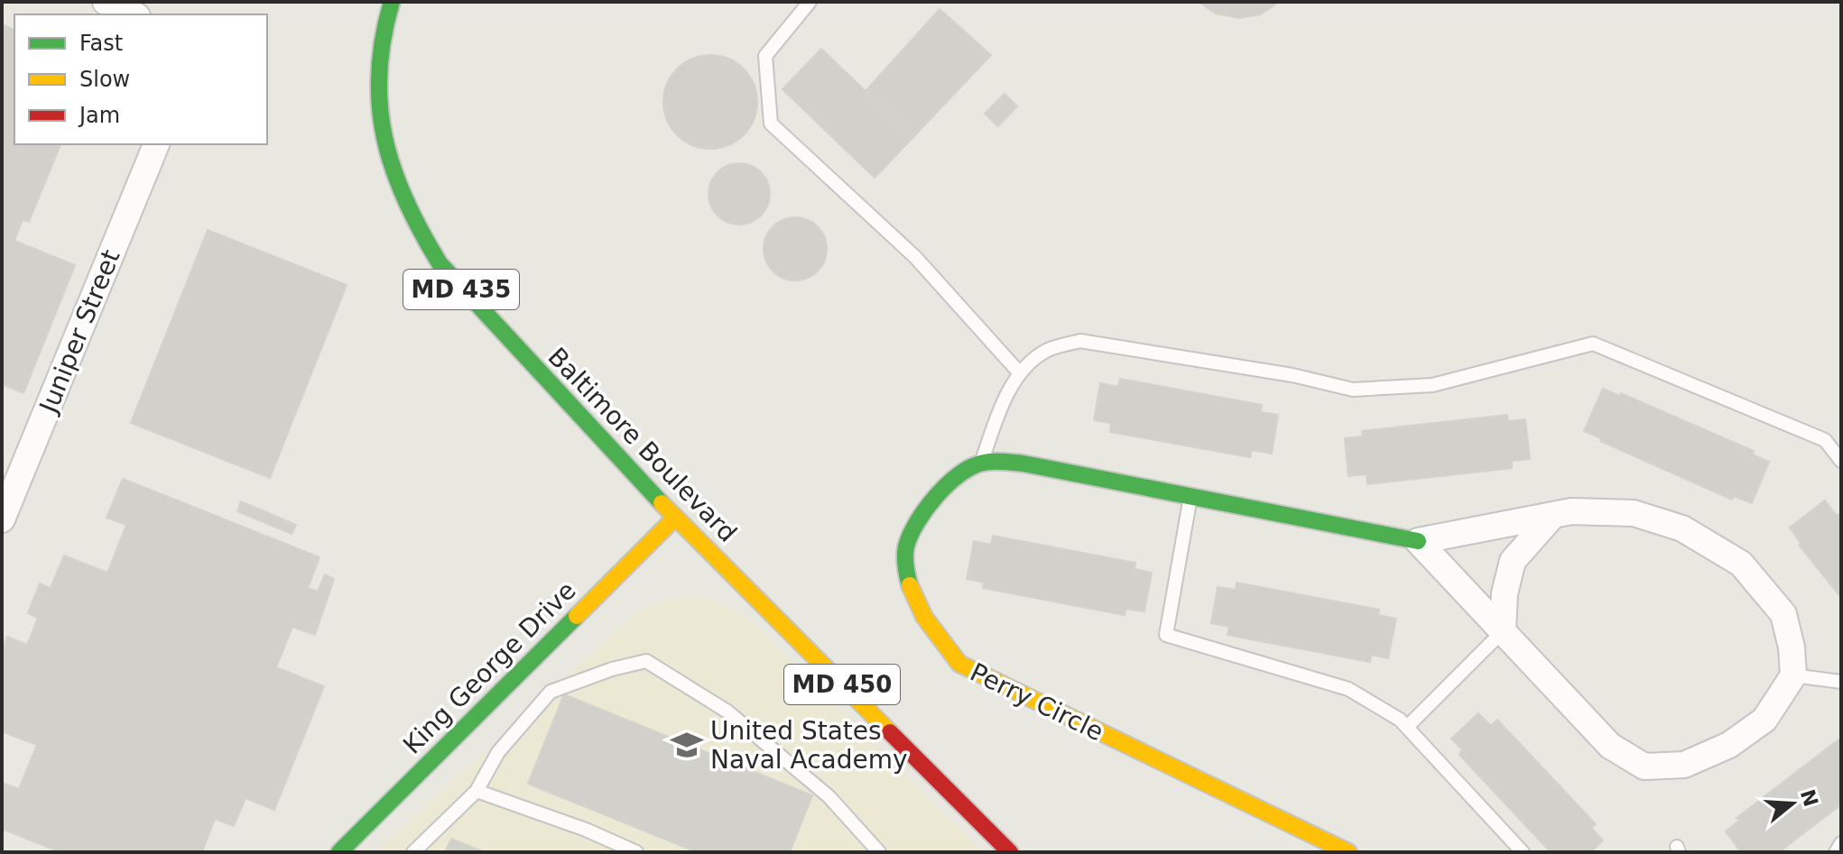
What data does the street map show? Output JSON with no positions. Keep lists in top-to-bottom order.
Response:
{
  "streets": {
    "main road": [
      "MD 435",
      "Baltimore Boulevard",
      "King George Drive",
      "MD 450",
      "Perry Circle"
    ],
    "street": ["Juniper Street"]
  },
  "crossings": [
    ["Baltimore Boulevard", "King George Drive"]
  ],
  "places": {
    "school or university": ["United States Naval Academy"]
  },
  "legend": ["Fast", "Slow", "Jam"],
  "north": "right"
}
